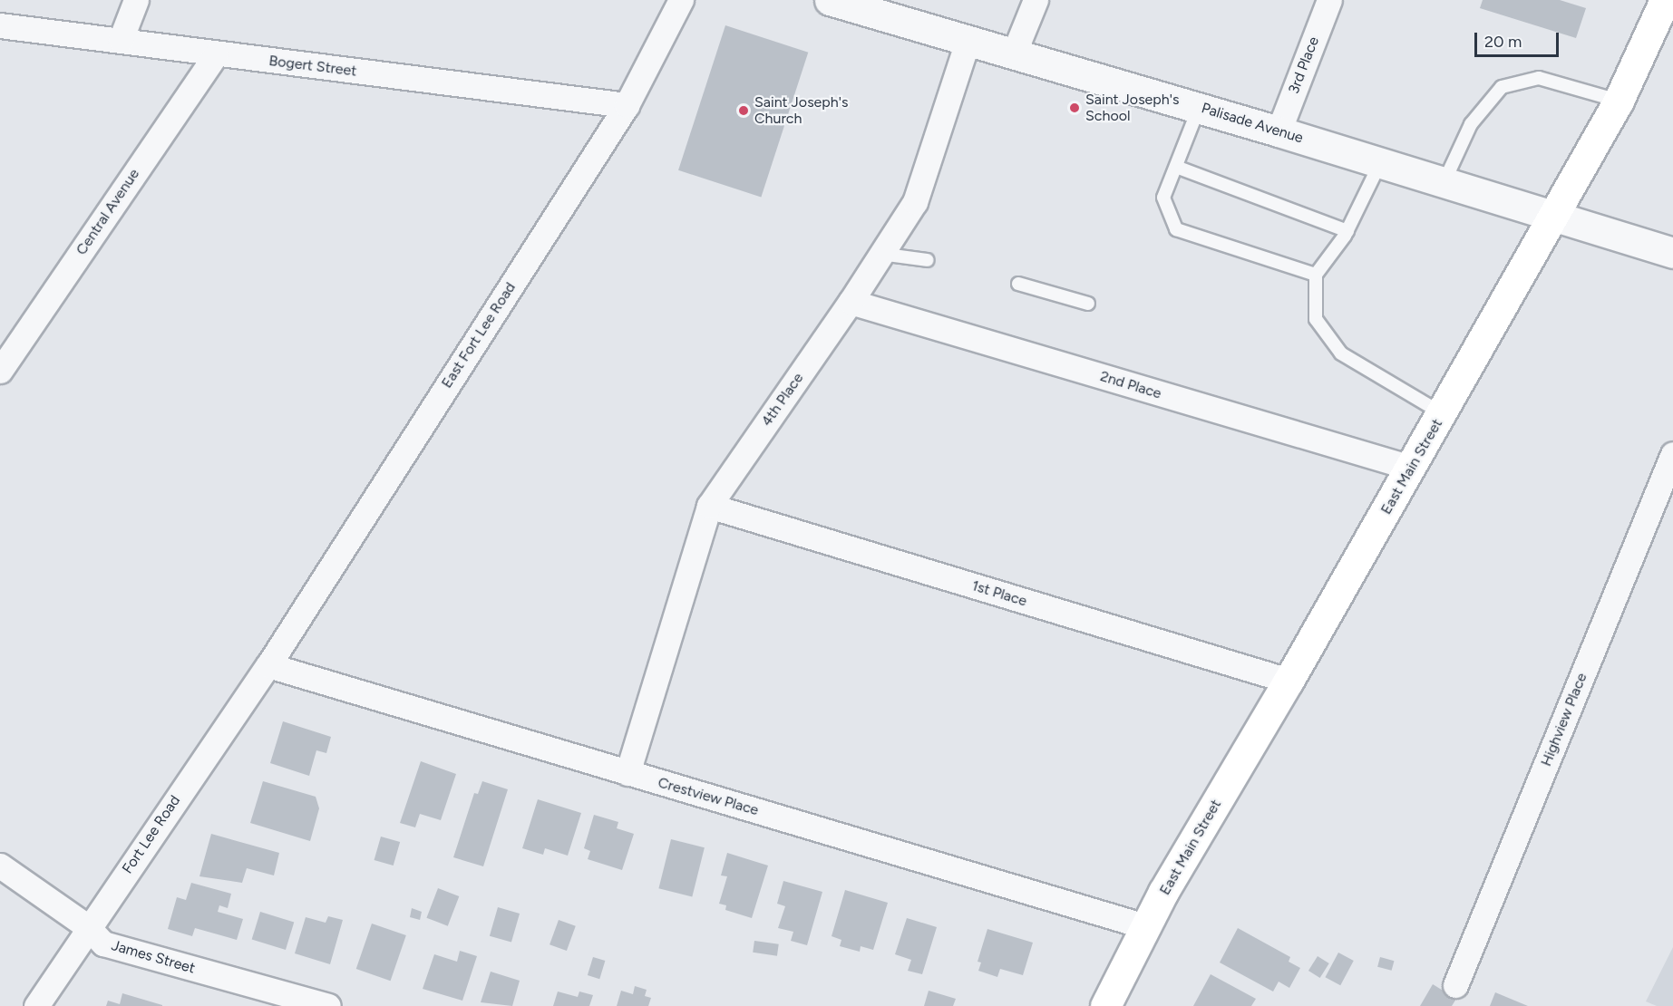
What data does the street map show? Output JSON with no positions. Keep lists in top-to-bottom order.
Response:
{
  "streets": {
    "main road": ["East Main Street"],
    "street": [
      "3rd Place",
      "Bogert Street",
      "Palisade Avenue",
      "Central Avenue",
      "East Fort Lee Road",
      "2nd Place",
      "4th Place",
      "1st Place",
      "Highview Place",
      "Crestview Place",
      "Fort Lee Road",
      "James Street"
    ]
  },
  "crossings": [
    ["3rd Place", "Palisade Avenue"],
    ["Bogert Street", "Central Avenue"],
    ["Bogert Street", "East Fort Lee Road"],
    ["Palisade Avenue", "4th Place"],
    ["Palisade Avenue", "East Main Street"],
    ["East Fort Lee Road", "Crestview Place"],
    ["East Fort Lee Road", "Fort Lee Road"],
    ["2nd Place", "4th Place"],
    ["2nd Place", "East Main Street"],
    ["4th Place", "1st Place"],
    ["4th Place", "Crestview Place"],
    ["East Main Street", "1st Place"],
    ["East Main Street", "Crestview Place"],
    ["Crestview Place", "Fort Lee Road"],
    ["Fort Lee Road", "James Street"]
  ],
  "places": ["Saint Joseph's School", "Saint Joseph's Church"],
  "scale_bar": "20 m"
}
